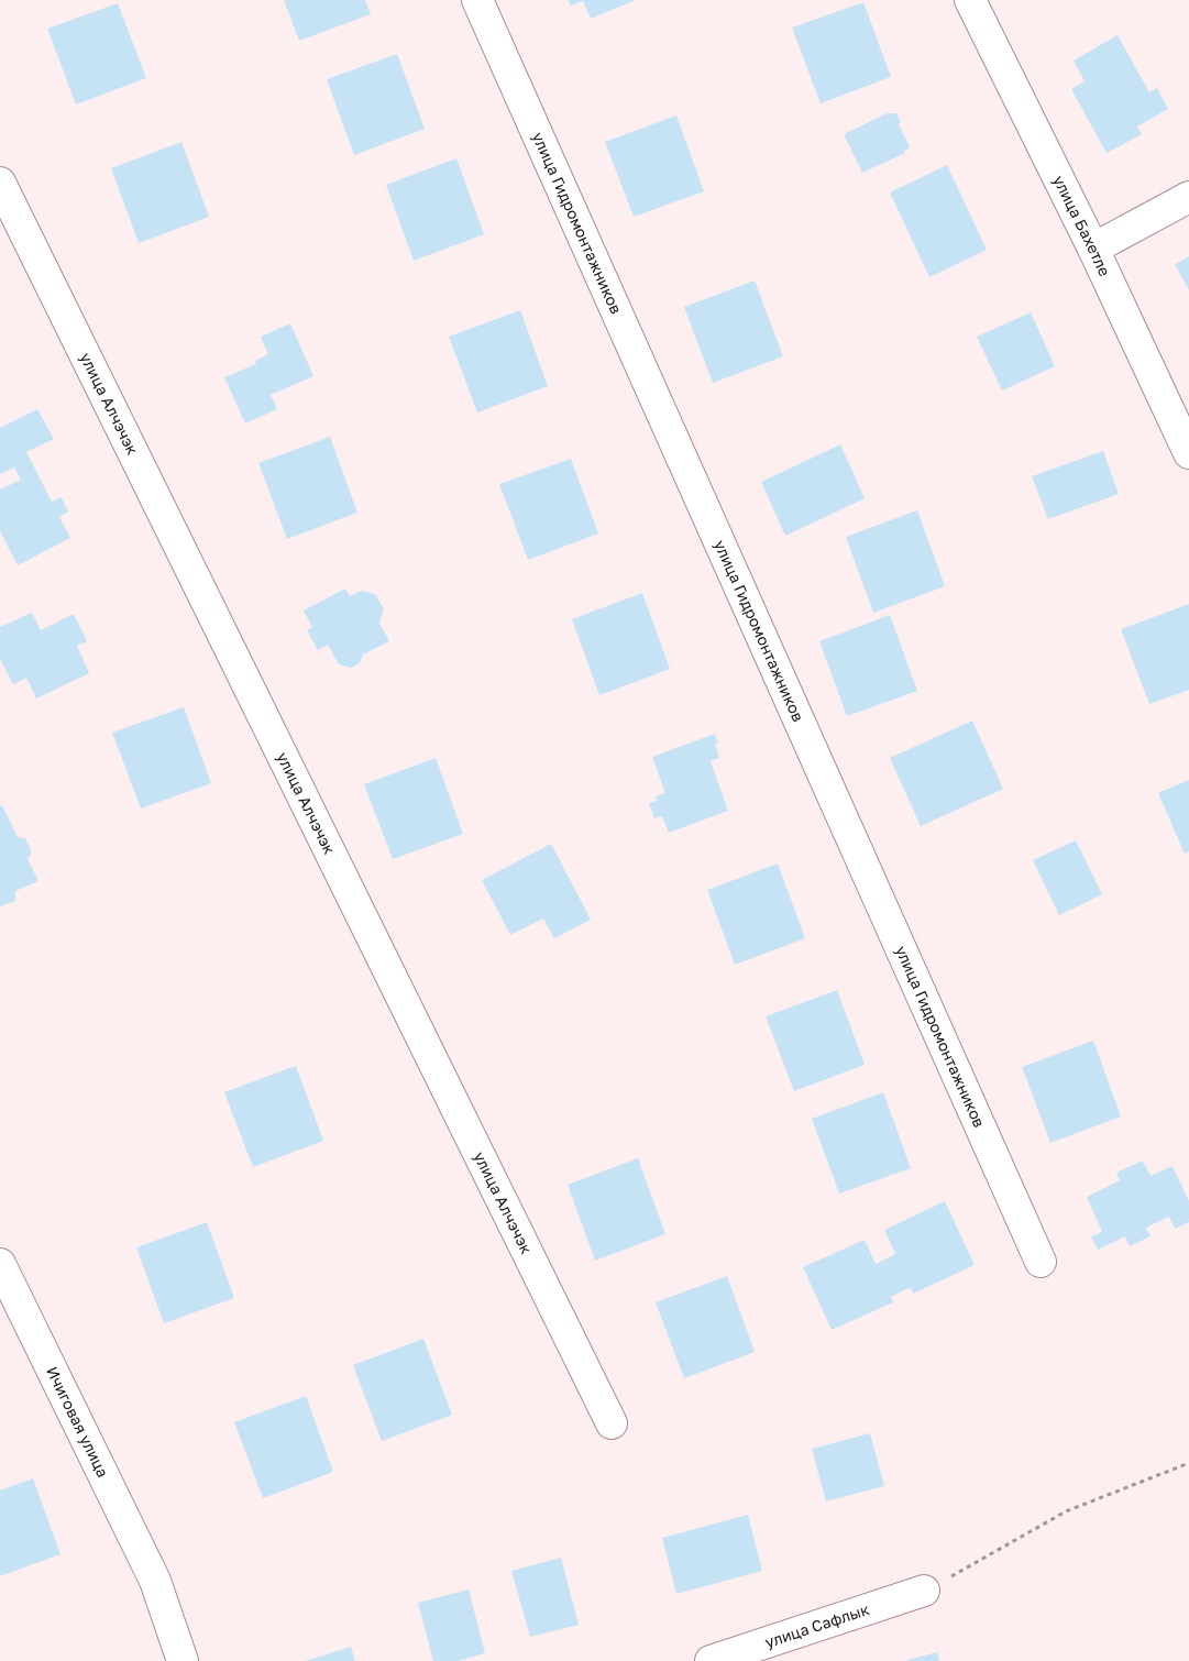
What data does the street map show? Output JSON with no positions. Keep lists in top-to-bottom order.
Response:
{
  "streets": {
    "street": [
      "улица Гидромонтажников",
      "улица Бахетле",
      "улица Алчэчэк",
      "Ичиговая улица",
      "улица Сафлык"
    ]
  }
}
